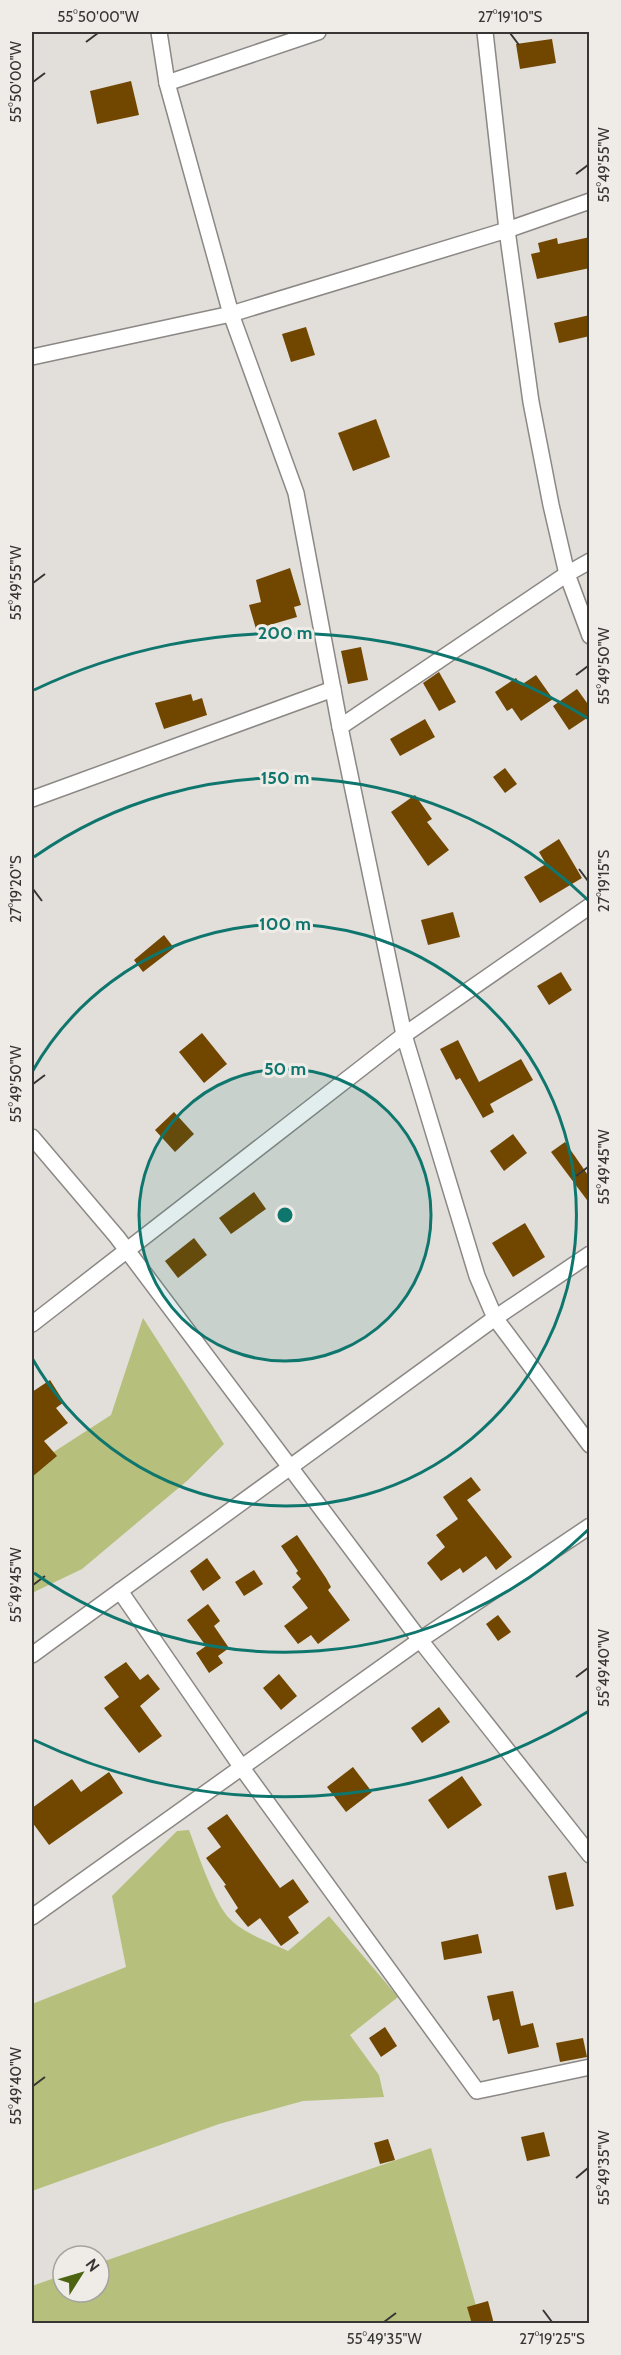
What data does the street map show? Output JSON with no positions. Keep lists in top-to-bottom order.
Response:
{
  "north": "top right",
  "coordinates": [
    "55°50'00\"W",
    "27°19'10\"S",
    "55°49'55\"W",
    "55°49'50\"W",
    "27°19'15\"S",
    "27°19'20\"S",
    "55°49'45\"W",
    "55°49'40\"W",
    "55°49'35\"W",
    "27°19'25\"S"
  ],
  "rings": [
    "200 m",
    "150 m",
    "100 m",
    "50 m"
  ]
}
